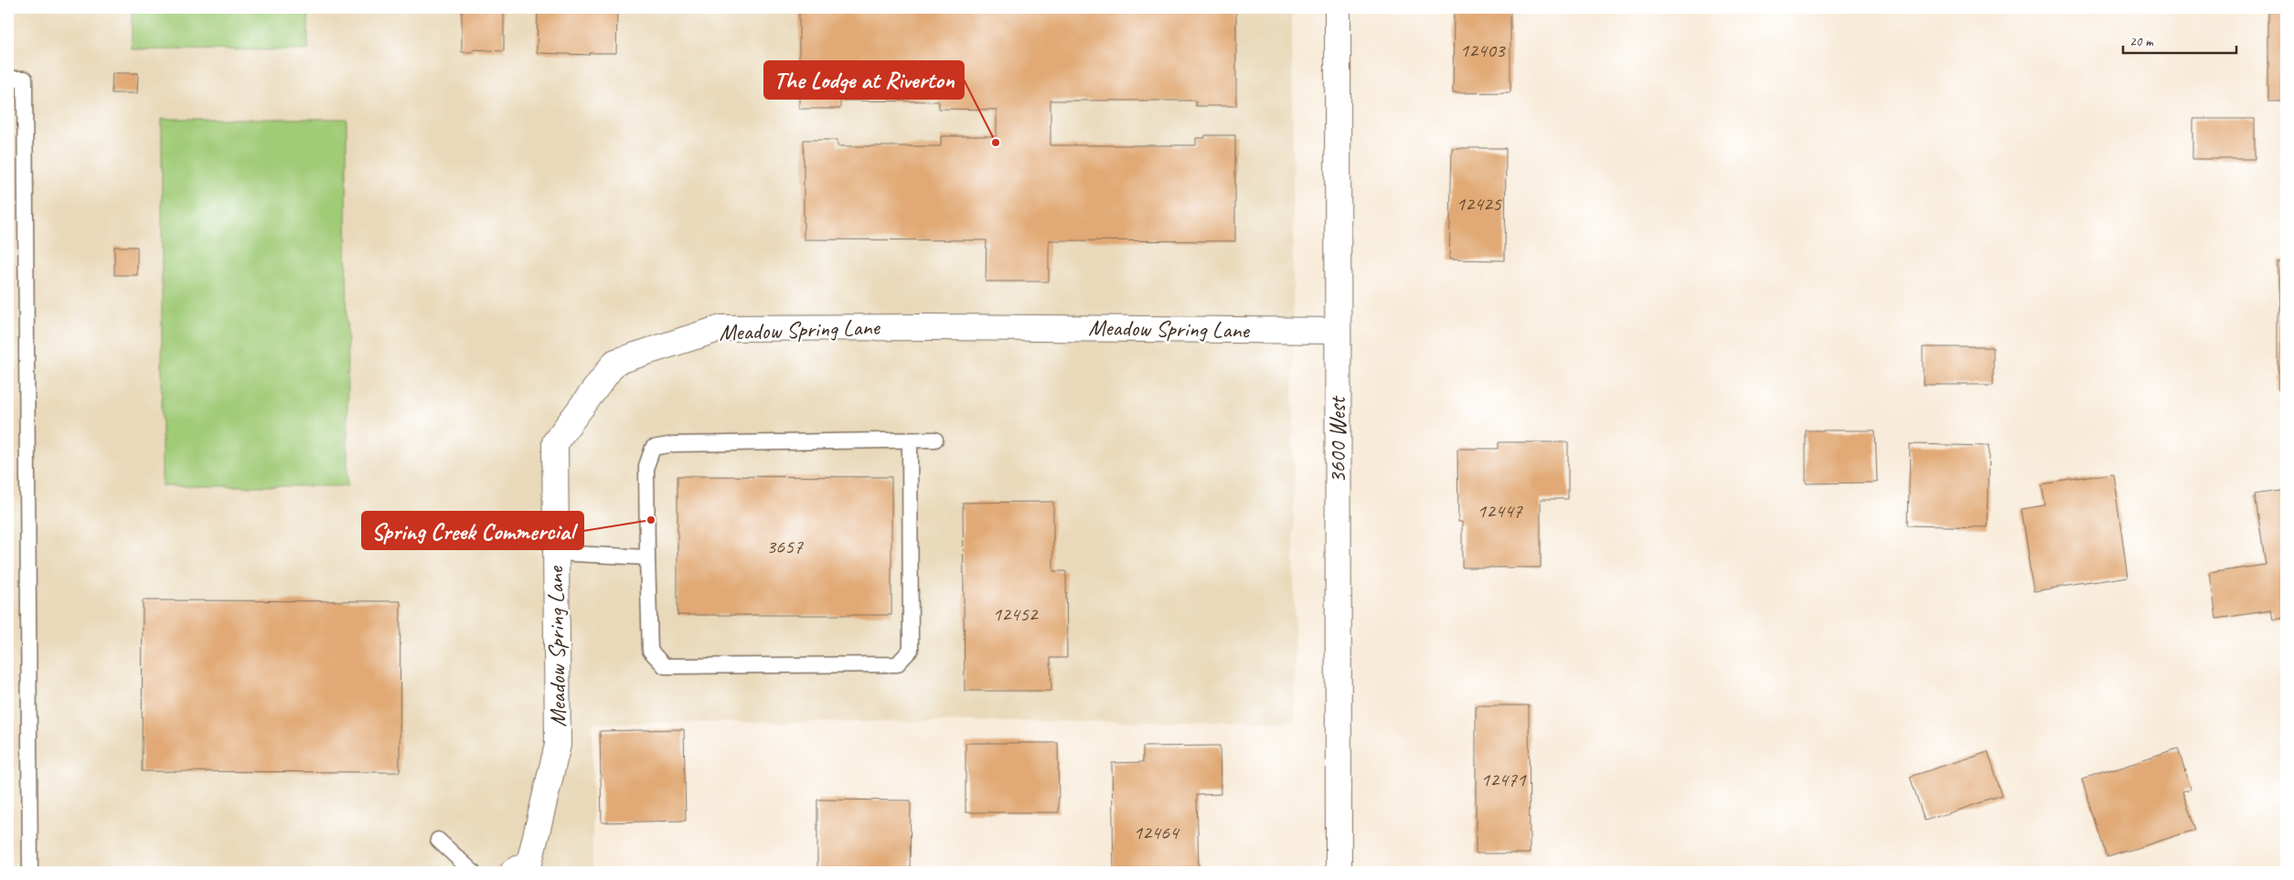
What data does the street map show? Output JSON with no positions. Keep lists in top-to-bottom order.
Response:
{
  "streets": {
    "street": ["Meadow Spring Lane", "3600 West"]
  },
  "crossings": [
    ["Meadow Spring Lane", "3600 West"]
  ],
  "places": ["The Lodge at Riverton", "Spring Creek Commercial"],
  "house_numbers": [
    "12403",
    "12425",
    "12447",
    "3657",
    "12452",
    "12471",
    "12464"
  ],
  "scale_bar": "20 m"
}
